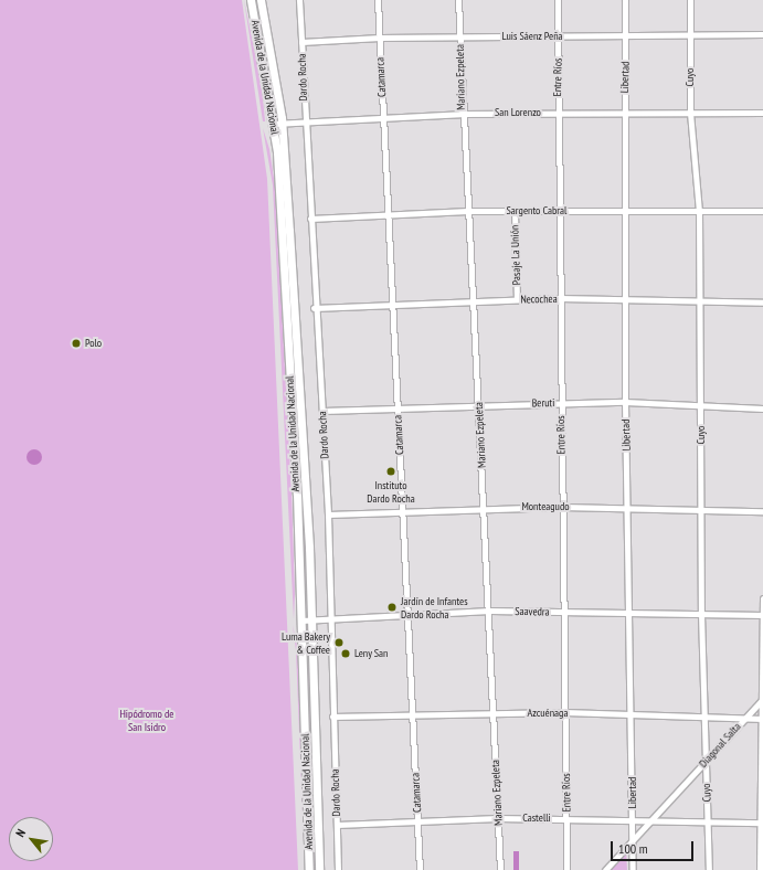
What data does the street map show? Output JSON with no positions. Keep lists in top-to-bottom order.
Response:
{
  "streets": {
    "main road": ["Avenida de la Unidad Nacional"],
    "street": [
      "Luis Sáenz Peña",
      "Dardo Rocha",
      "Catamarca",
      "Mariano Ezpeleta",
      "Entre Ríos",
      "Libertad",
      "Cuyo",
      "San Lorenzo",
      "Sargento Cabral",
      "Pasaje La Unión",
      "Necochea",
      "Beruti",
      "Monteagudo",
      "Saavedra",
      "Azcuénaga",
      "Diagonal Salta",
      "Castelli"
    ]
  },
  "crossings": [
    ["Luis Sáenz Peña", "Dardo Rocha"],
    ["Luis Sáenz Peña", "Catamarca"],
    ["Luis Sáenz Peña", "Mariano Ezpeleta"],
    ["Luis Sáenz Peña", "Entre Ríos"],
    ["Luis Sáenz Peña", "Libertad"],
    ["Luis Sáenz Peña", "Cuyo"],
    ["Avenida de la Unidad Nacional", "San Lorenzo"],
    ["Avenida de la Unidad Nacional", "Saavedra"],
    ["Dardo Rocha", "San Lorenzo"],
    ["Dardo Rocha", "Sargento Cabral"],
    ["Dardo Rocha", "Necochea"],
    ["Dardo Rocha", "Beruti"],
    ["Dardo Rocha", "Monteagudo"],
    ["Dardo Rocha", "Saavedra"],
    ["Dardo Rocha", "Azcuénaga"],
    ["Dardo Rocha", "Castelli"],
    ["Catamarca", "San Lorenzo"],
    ["Catamarca", "Sargento Cabral"],
    ["Catamarca", "Necochea"],
    ["Catamarca", "Beruti"],
    ["Catamarca", "Monteagudo"],
    ["Catamarca", "Saavedra"],
    ["Catamarca", "Azcuénaga"],
    ["Catamarca", "Castelli"],
    ["Mariano Ezpeleta", "San Lorenzo"],
    ["Mariano Ezpeleta", "Sargento Cabral"],
    ["Mariano Ezpeleta", "Necochea"],
    ["Mariano Ezpeleta", "Beruti"],
    ["Mariano Ezpeleta", "Monteagudo"],
    ["Mariano Ezpeleta", "Saavedra"],
    ["Mariano Ezpeleta", "Azcuénaga"],
    ["Mariano Ezpeleta", "Castelli"],
    ["Entre Ríos", "San Lorenzo"],
    ["Entre Ríos", "Sargento Cabral"],
    ["Entre Ríos", "Necochea"],
    ["Entre Ríos", "Beruti"],
    ["Entre Ríos", "Monteagudo"],
    ["Entre Ríos", "Saavedra"],
    ["Entre Ríos", "Azcuénaga"],
    ["Entre Ríos", "Castelli"],
    ["Libertad", "San Lorenzo"],
    ["Libertad", "Sargento Cabral"],
    ["Libertad", "Necochea"],
    ["Libertad", "Beruti"],
    ["Libertad", "Monteagudo"],
    ["Libertad", "Saavedra"],
    ["Libertad", "Azcuénaga"],
    ["Libertad", "Diagonal Salta"],
    ["Libertad", "Castelli"],
    ["Cuyo", "San Lorenzo"],
    ["Cuyo", "Sargento Cabral"],
    ["Cuyo", "Necochea"],
    ["Cuyo", "Beruti"],
    ["Cuyo", "Monteagudo"],
    ["Cuyo", "Saavedra"],
    ["Cuyo", "Azcuénaga"],
    ["Cuyo", "Diagonal Salta"],
    ["Cuyo", "Castelli"],
    ["Sargento Cabral", "Pasaje La Unión"],
    ["Pasaje La Unión", "Necochea"],
    ["Azcuénaga", "Diagonal Salta"],
    ["Diagonal Salta", "Castelli"]
  ],
  "parks": ["Hipódromo de San Isidro"],
  "places": [
    "Polo",
    "Instituto Dardo Rocha",
    "Jardín de Infantes Dardo Rocha",
    "Luma Bakery & Coffee",
    "Leny San"
  ],
  "scale_bar": "100 m",
  "north": "top left"
}
